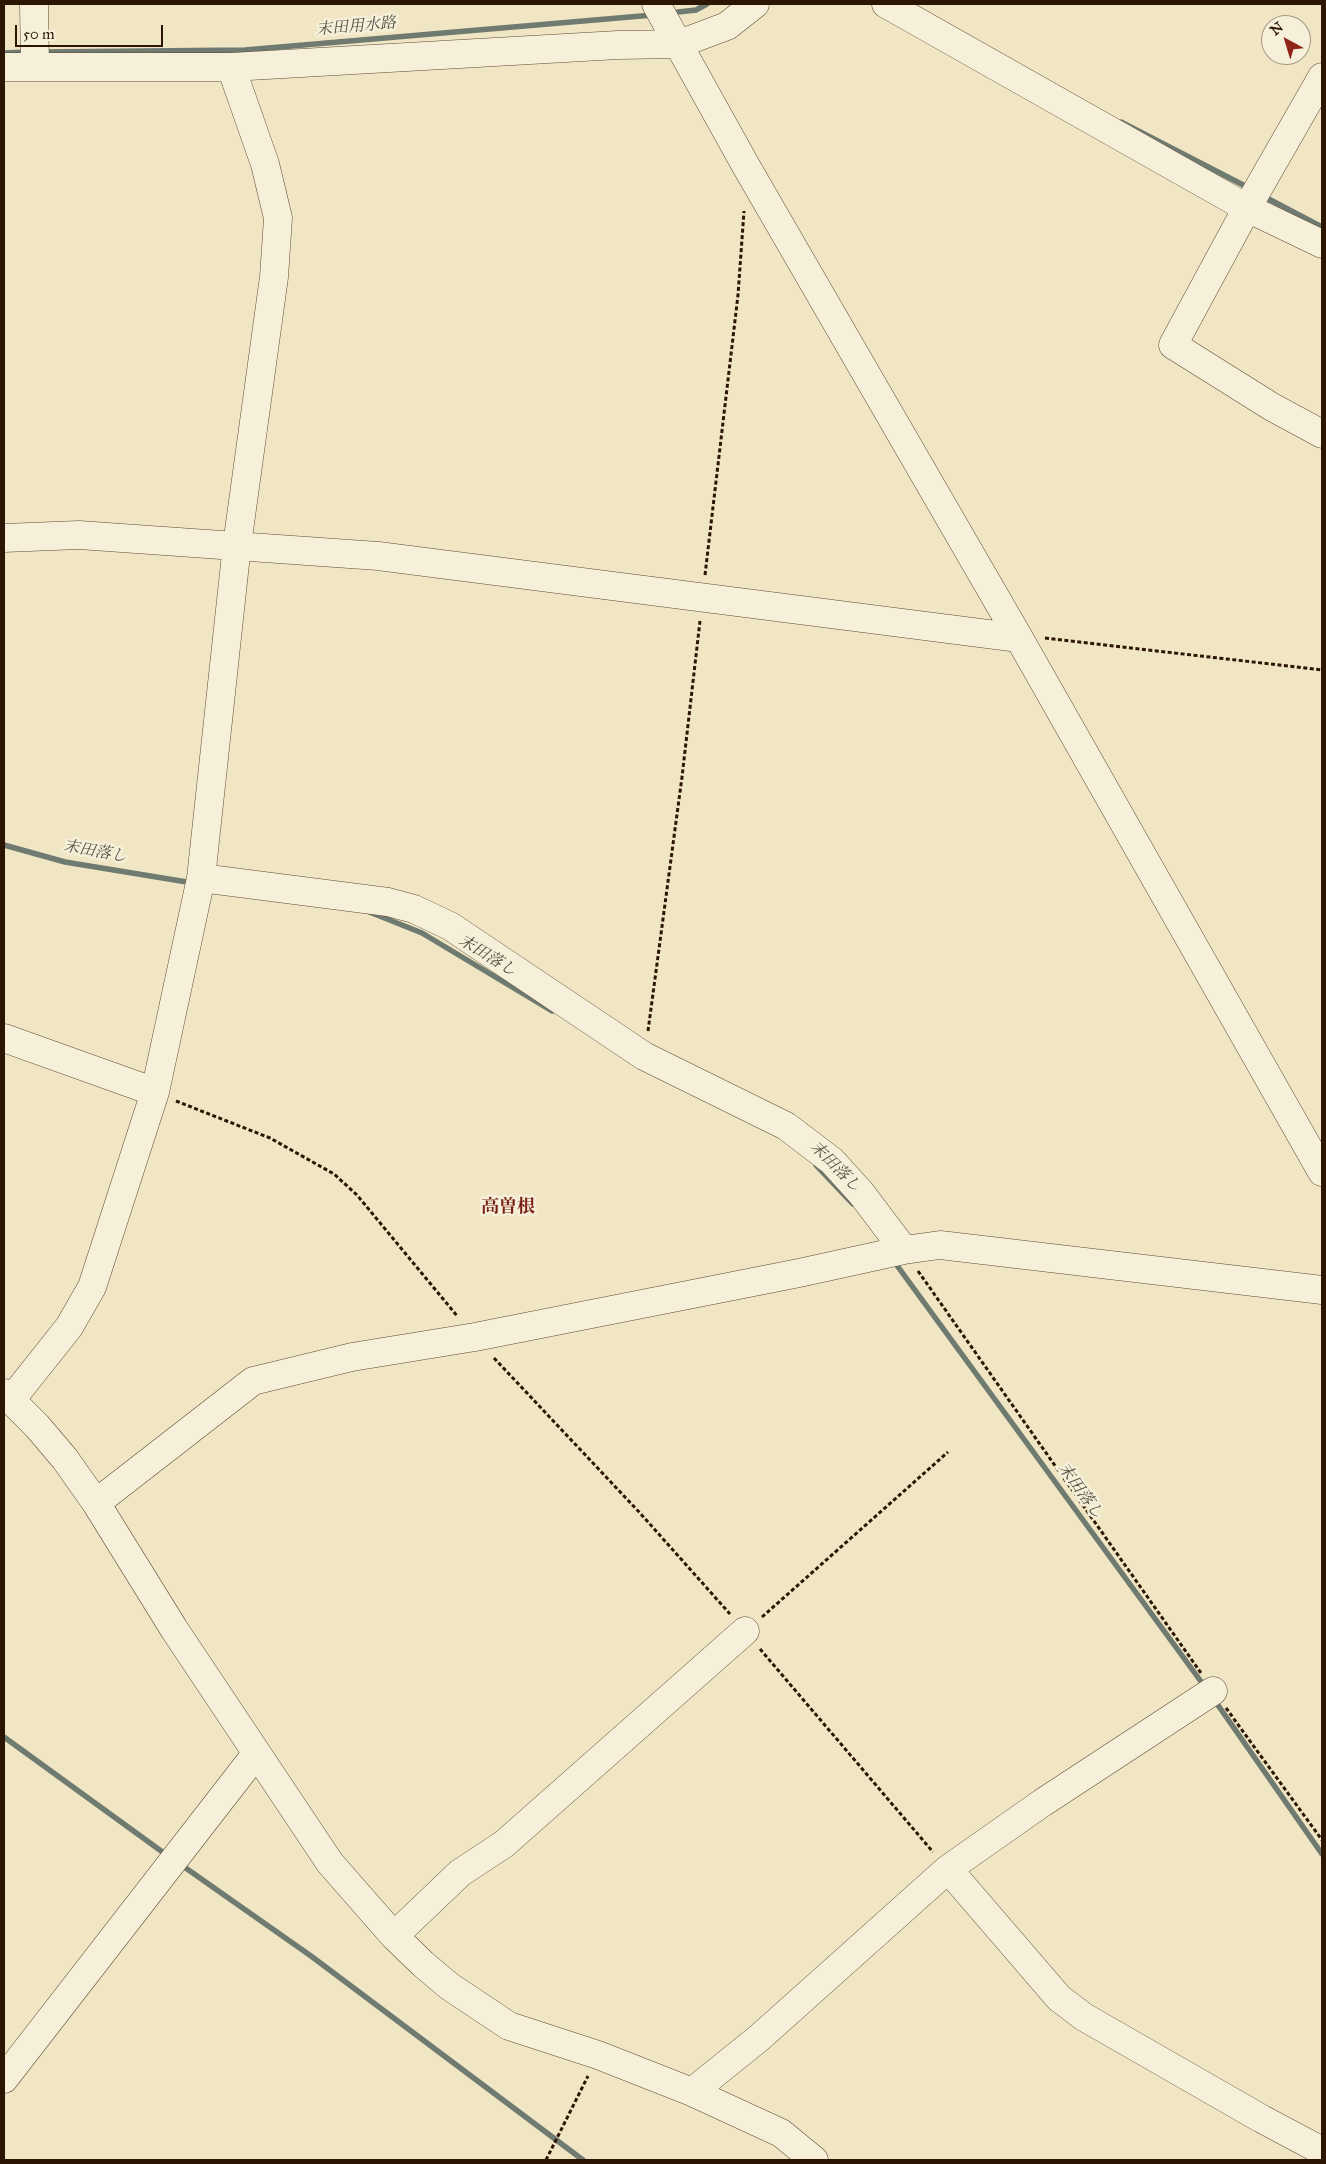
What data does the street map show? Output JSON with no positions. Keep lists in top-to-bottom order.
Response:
{
  "districts": ["高曽根"],
  "water": ["末田用水路", "末田落し"],
  "scale_bar": "50 m",
  "north": "top left"
}
